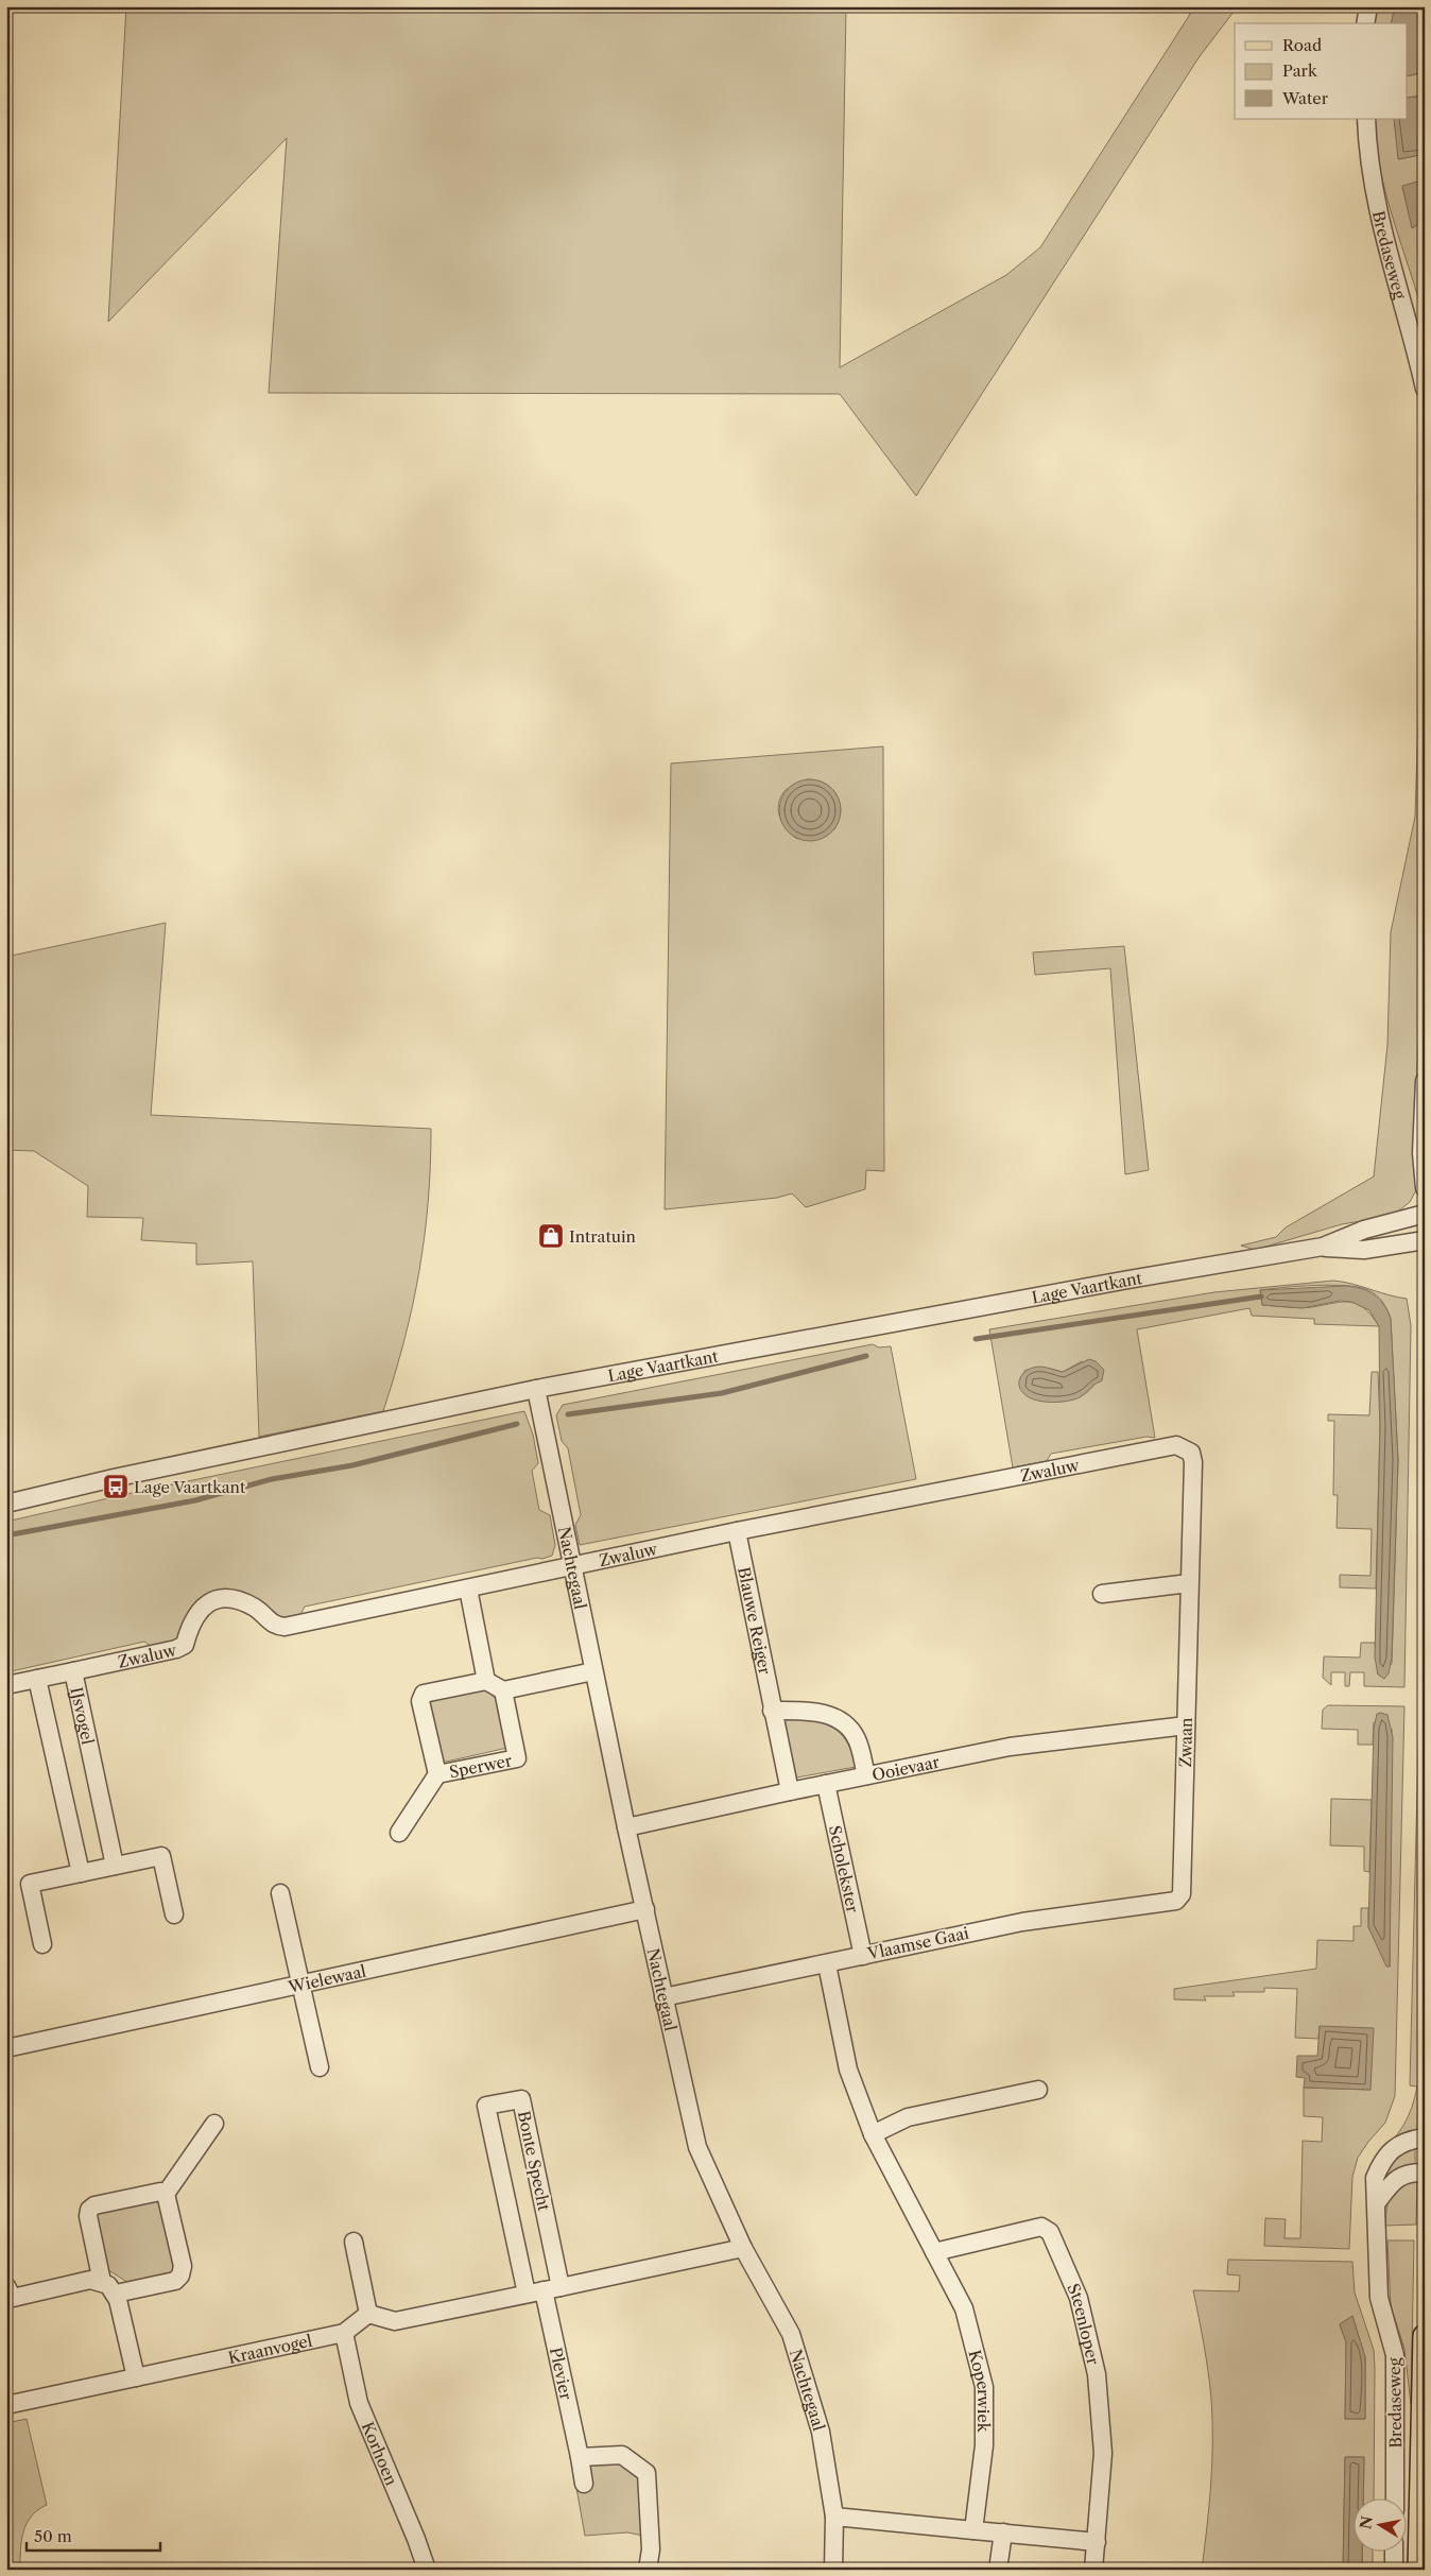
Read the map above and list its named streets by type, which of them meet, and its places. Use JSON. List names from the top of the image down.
{
  "streets": {
    "main road": ["Bredaseweg"],
    "street": [
      "Lage Vaartkant",
      "Zwaluw",
      "Nachtegaal",
      "Blauwe Reiger",
      "IJsvogel",
      "Zwaan",
      "Sperwer",
      "Ooievaar",
      "Scholekster",
      "Vlaamse Gaai",
      "Wielewaal",
      "Bonte Specht",
      "Steenloper",
      "Kraanvogel",
      "Plevier",
      "Koperwiek",
      "Korhoen"
    ]
  },
  "crossings": [
    ["Lage Vaartkant", "Nachtegaal"],
    ["Zwaluw", "Nachtegaal"],
    ["Zwaluw", "Blauwe Reiger"],
    ["Zwaluw", "IJsvogel"],
    ["Zwaluw", "Zwaan"],
    ["Nachtegaal", "Ooievaar"],
    ["Nachtegaal", "Vlaamse Gaai"],
    ["Nachtegaal", "Wielewaal"],
    ["Blauwe Reiger", "Ooievaar"],
    ["Zwaan", "Ooievaar"],
    ["Zwaan", "Vlaamse Gaai"],
    ["Ooievaar", "Scholekster"],
    ["Scholekster", "Vlaamse Gaai"],
    ["Vlaamse Gaai", "Koperwiek"],
    ["Bonte Specht", "Plevier"],
    ["Steenloper", "Koperwiek"],
    ["Kraanvogel", "Korhoen"]
  ],
  "places": {
    "shop": ["Intratuin"],
    "bus stop": ["Lage Vaartkant"]
  },
  "legend": ["Road", "Park", "Water"],
  "scale_bar": "50 m",
  "north": "left"
}
